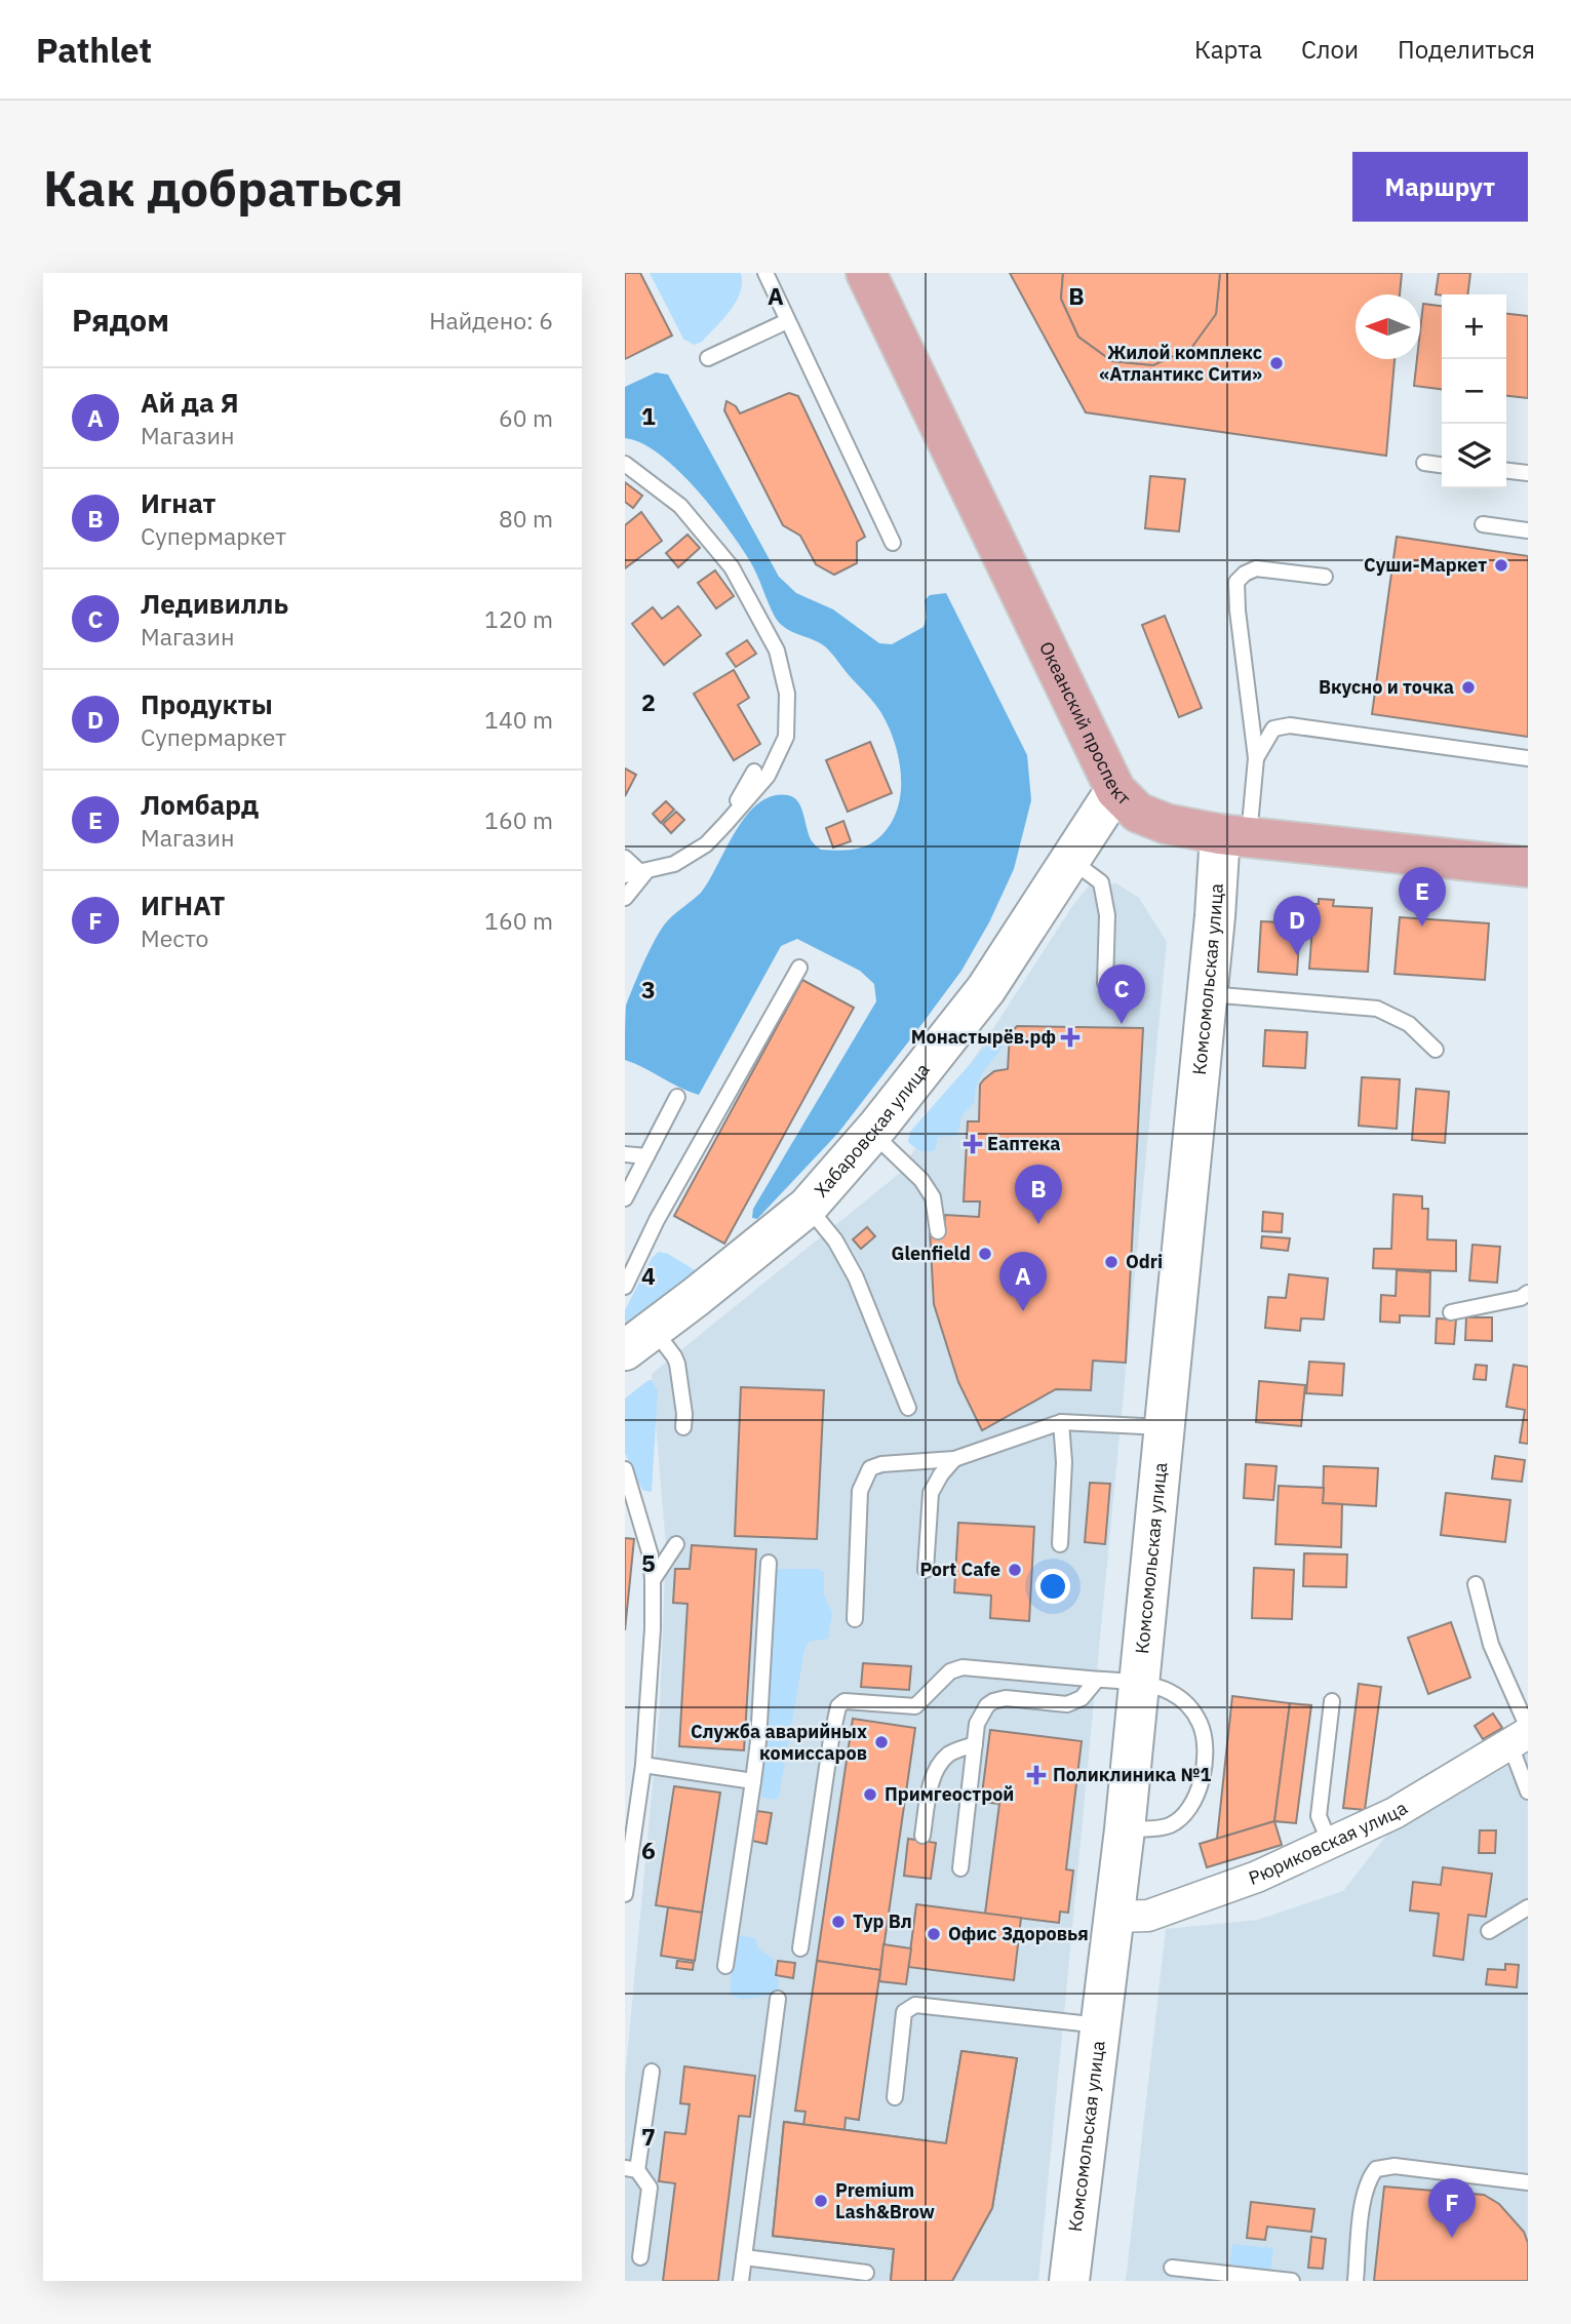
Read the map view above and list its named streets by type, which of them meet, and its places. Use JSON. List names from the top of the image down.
{
  "streets": {
    "main road": ["Океанский проспект", "Комсомольская улица", "Хабаровская улица"],
    "street": ["Рюриковская улица"]
  },
  "crossings": [
    ["Океанский проспект", "Комсомольская улица"],
    ["Океанский проспект", "Хабаровская улица"],
    ["Комсомольская улица", "Рюриковская улица"]
  ],
  "places": {
    "other": [
      "Жилой комплекс «Атлантикс Сити»",
      "Суши-Маркет",
      "Вкусно и точка",
      "Glenfield",
      "Odri",
      "Port Cafe",
      "Служба аварийных комиссаров",
      "Примгеострой",
      "Тур Вл",
      "Офис Здоровья",
      "Premium Lash&Brow"
    ],
    "health": ["Монастырёв.рф", "Еаптека", "Поликлиника №1"]
  },
  "north": "left",
  "page": {
    "header": "Pathlet",
    "nav": ["Карта", "Слои", "Поделиться"],
    "buttons": "Маршрут",
    "title": "Как добраться",
    "heading": ["Рядом", "Найдено: 6"],
    "map_buttons": ["+", "−"],
    "list": [
      {
        "mark": "A",
        "name": "Ай да Я",
        "note": "Магазин",
        "value": "60 m"
      },
      {
        "mark": "B",
        "name": "Игнат",
        "note": "Супермаркет",
        "value": "80 m"
      },
      {
        "mark": "C",
        "name": "Ледивилль",
        "note": "Магазин",
        "value": "120 m"
      },
      {
        "mark": "D",
        "name": "Продукты",
        "note": "Супермаркет",
        "value": "140 m"
      },
      {
        "mark": "E",
        "name": "Ломбард",
        "note": "Магазин",
        "value": "160 m"
      },
      {
        "mark": "F",
        "name": "ИГНАТ",
        "note": "Место",
        "value": "160 m"
      }
    ],
    "pins": [
      "E",
      "D",
      "C",
      "B",
      "A",
      "F"
    ]
  },
  "grid": {
    "columns": ["A", "B"],
    "rows": [
      "1",
      "2",
      "3",
      "4",
      "5",
      "6",
      "7"
    ]
  }
}
